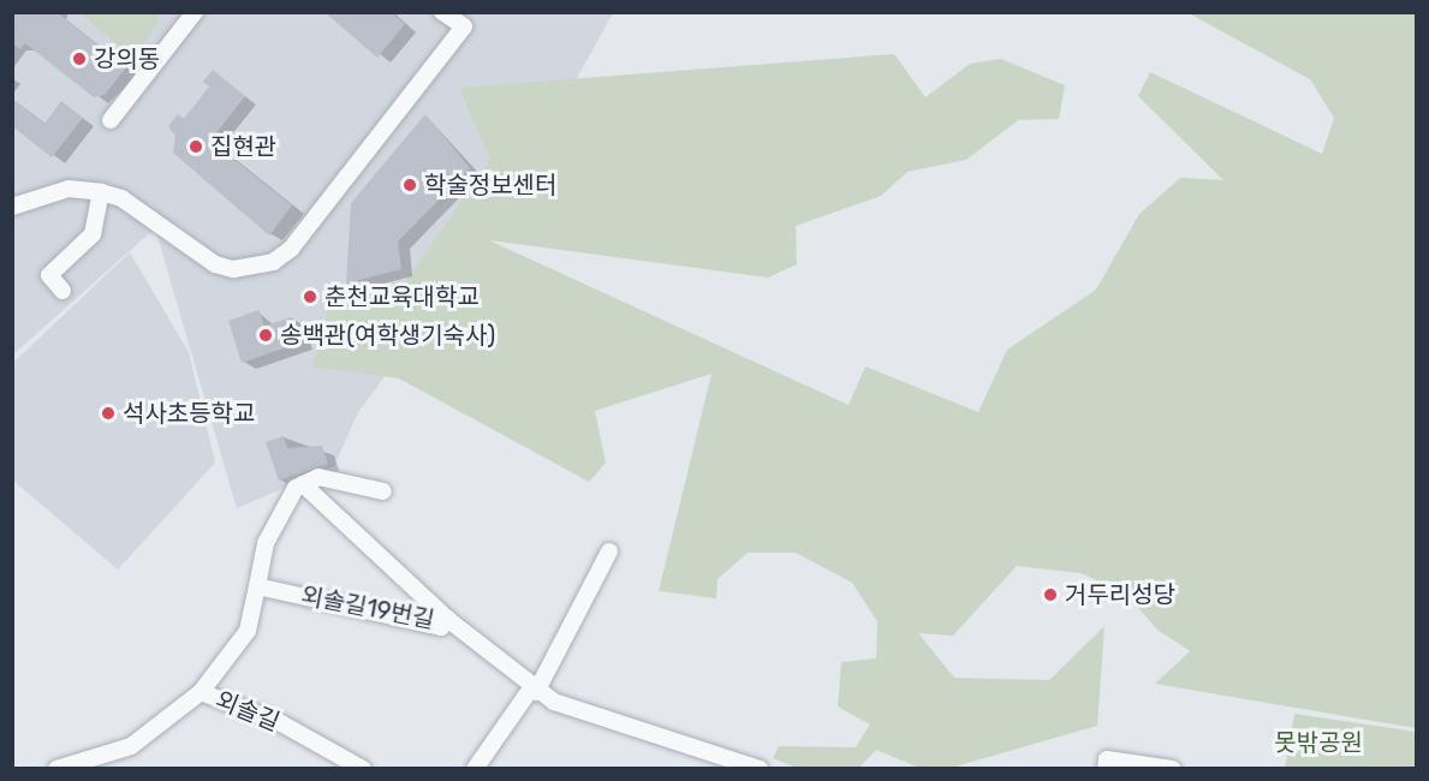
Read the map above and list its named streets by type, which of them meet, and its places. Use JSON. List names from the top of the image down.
{
  "streets": {
    "street": ["외솔길19번길", "외솔길"]
  },
  "parks": ["못밖공원"],
  "places": [
    "강의동",
    "집현관",
    "학술정보센터",
    "춘천교육대학교",
    "송백관(여학생기숙사)",
    "석사초등학교",
    "거두리성당"
  ]
}
